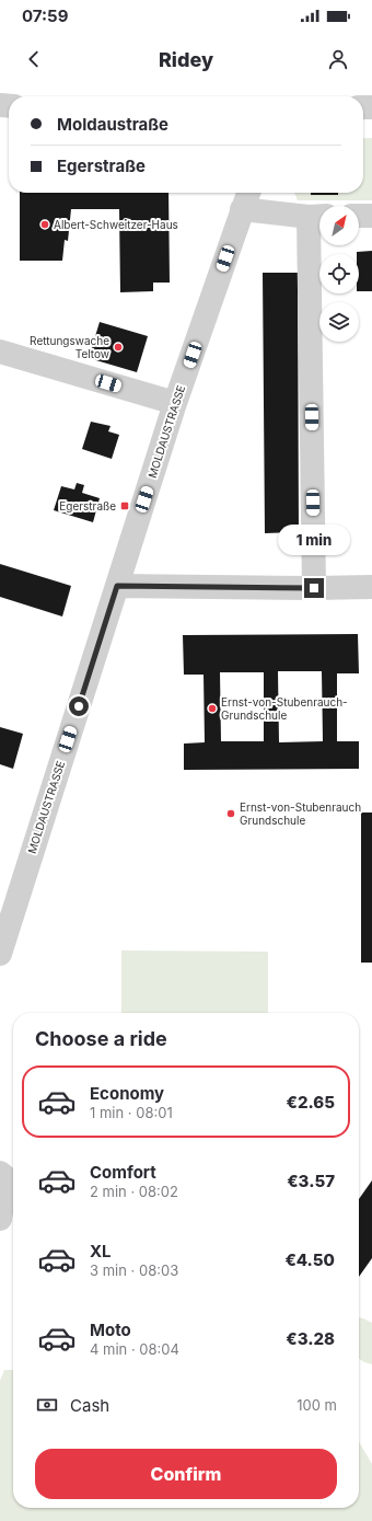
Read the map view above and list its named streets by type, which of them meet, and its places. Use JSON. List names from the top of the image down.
{
  "streets": {
    "street": ["MOLDAUSTRASSE"]
  },
  "places": {
    "other": [
      "Albert-Schweitzer-Haus",
      "Rettungswache Teltow",
      "Ernst-von-Stubenrauch- Grundschule",
      "Ernst-von-Stubenrauch Grundschule"
    ],
    "transit": ["Egerstraße"]
  },
  "north": "top right",
  "page": {
    "status": "07:59",
    "header": "Ridey",
    "banner": ["Moldaustraße", "Egerstraße"],
    "bubble": "1 min",
    "heading": "Choose a ride",
    "list": [
      {
        "name": "Economy",
        "note": "1 min · 08:01",
        "value": "€2.65"
      },
      {
        "name": "Comfort",
        "note": "2 min · 08:02",
        "value": "€3.57"
      },
      {
        "name": "XL",
        "note": "3 min · 08:03",
        "value": "€4.50"
      },
      {
        "name": "Moto",
        "note": "4 min · 08:04",
        "value": "€3.28"
      }
    ],
    "pay": ["Cash", "100 m"],
    "buttons": "Confirm"
  }
}
